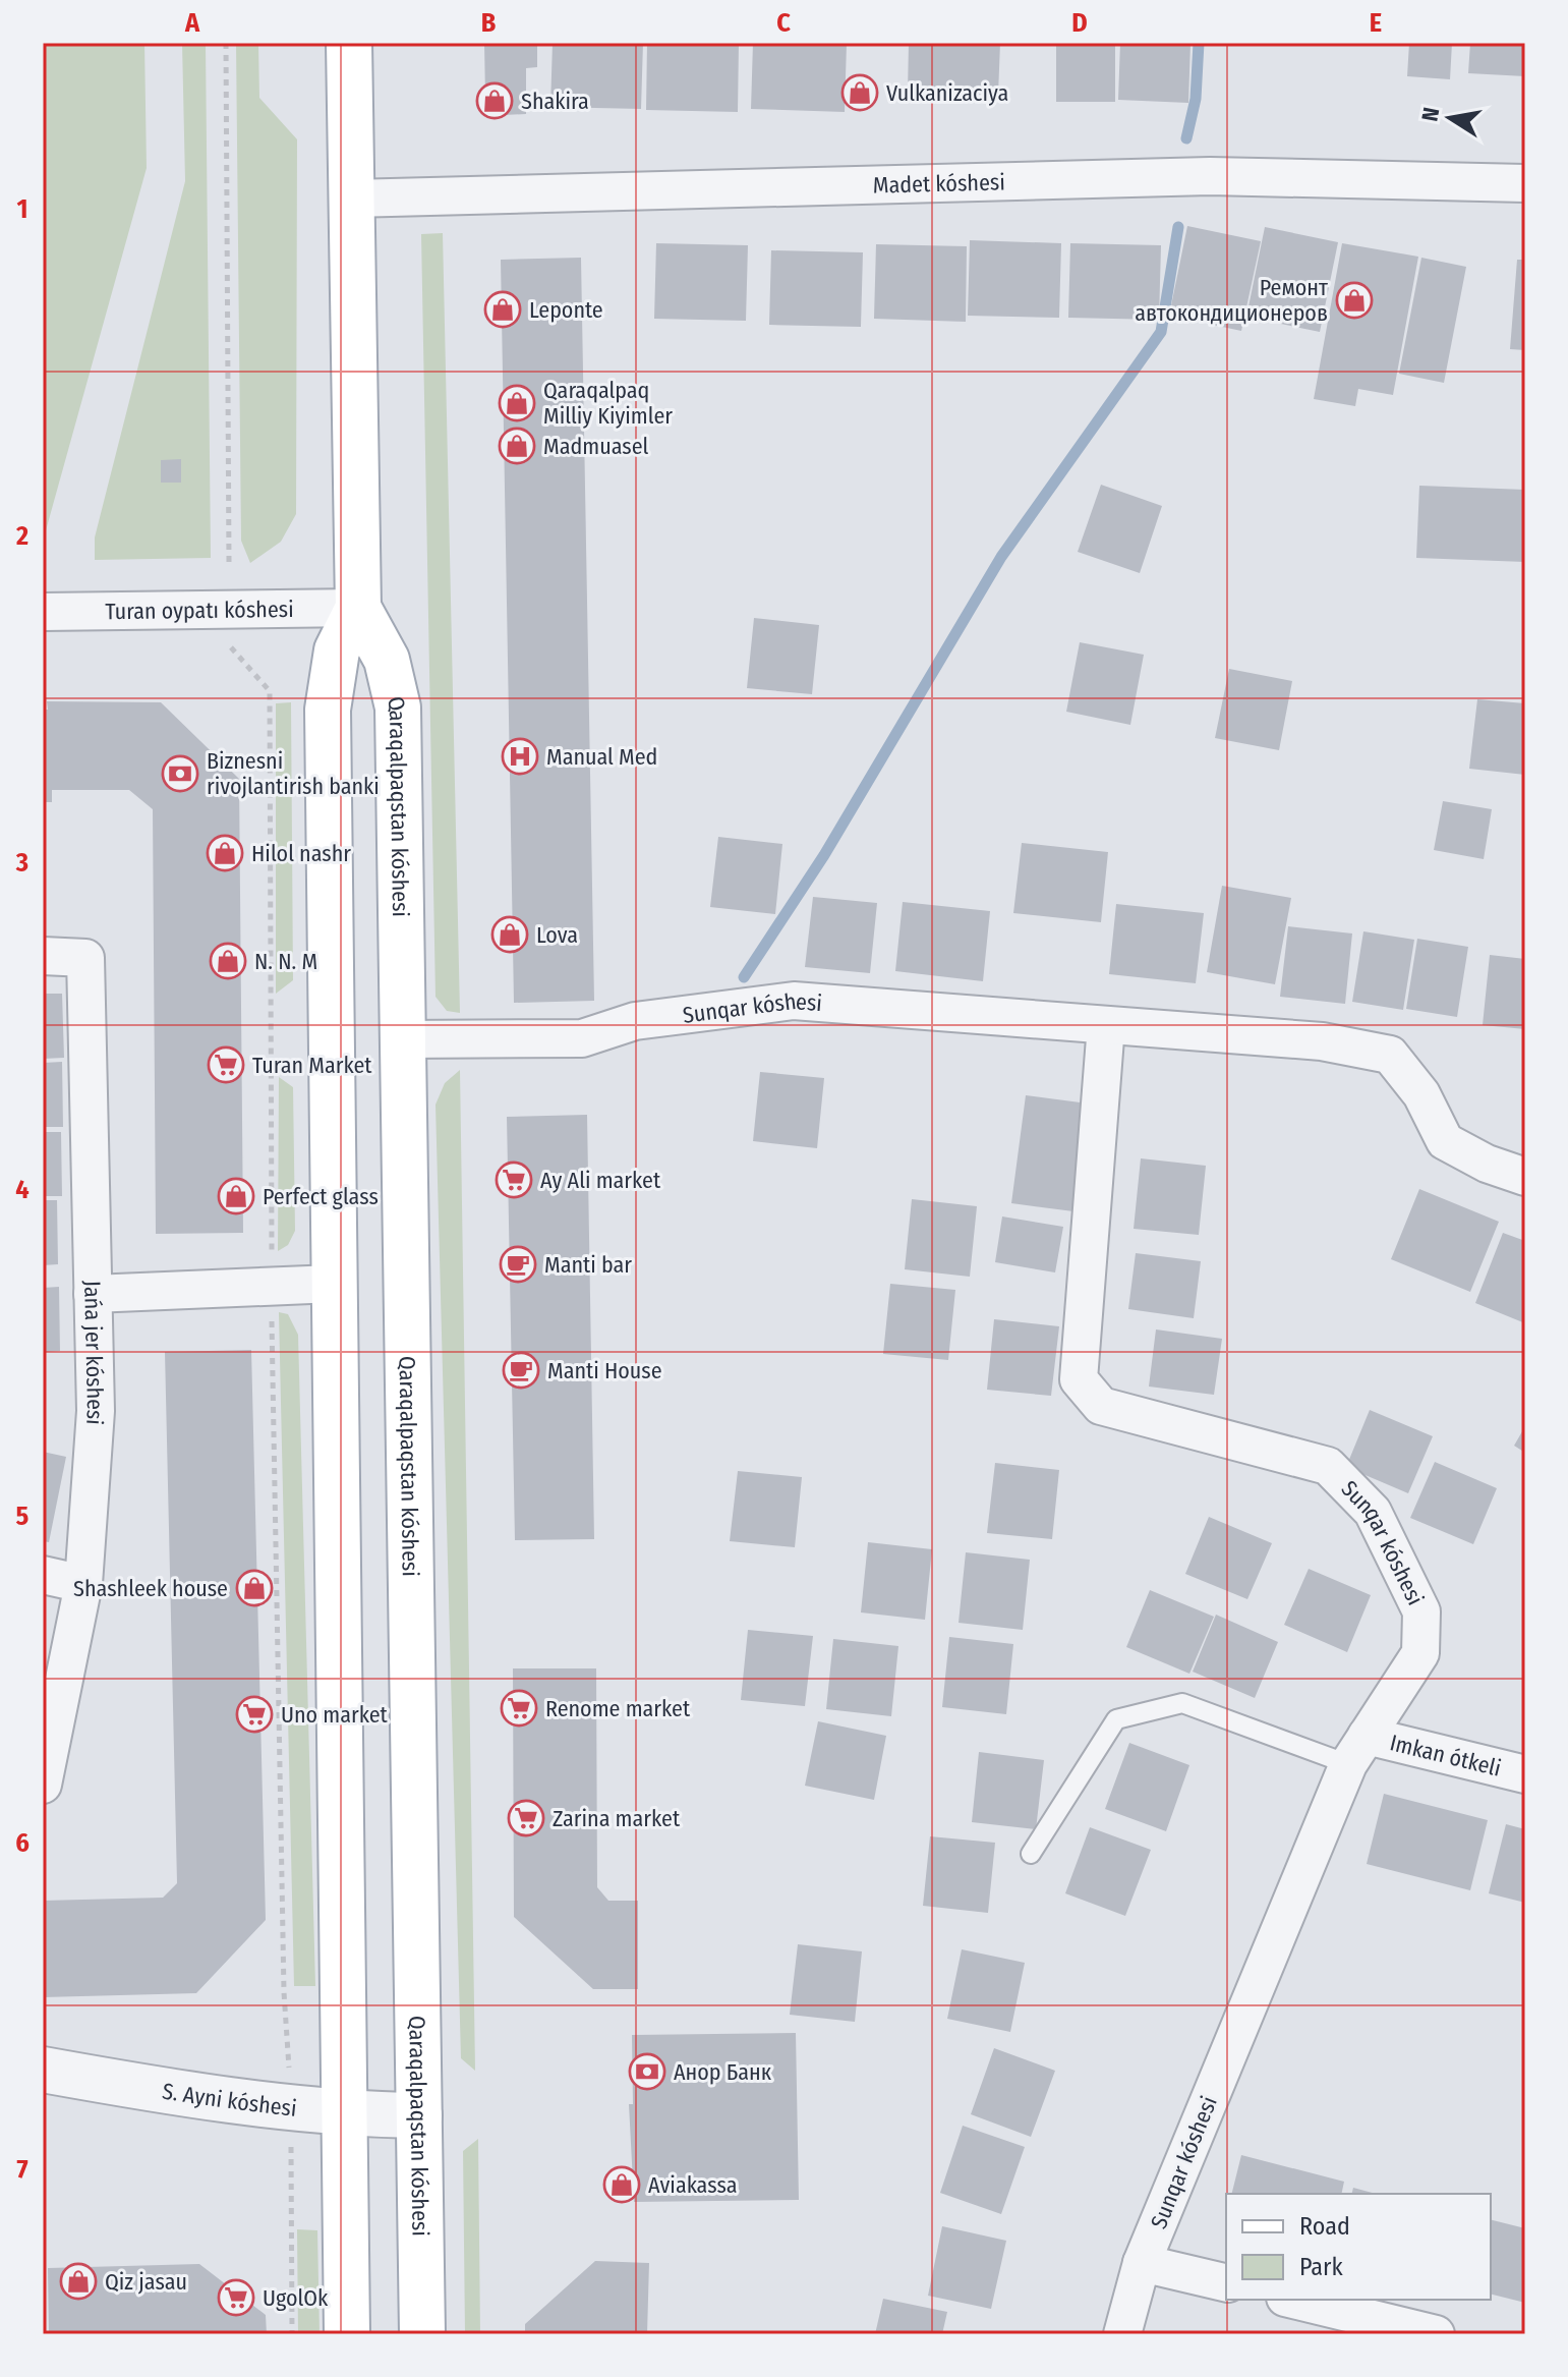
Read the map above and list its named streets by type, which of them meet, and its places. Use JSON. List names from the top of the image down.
{
  "streets": {
    "main road": ["Qaraqalpaqstan kóshesi"],
    "street": [
      "Madet kóshesi",
      "Turan oypatı kóshesi",
      "Sunqar kóshesi",
      "Jańa jer kóshesi",
      "Imkan ótkeli",
      "S. Ayni kóshesi"
    ]
  },
  "crossings": [
    ["Madet kóshesi", "Qaraqalpaqstan kóshesi"],
    ["Turan oypatı kóshesi", "Qaraqalpaqstan kóshesi"],
    ["Qaraqalpaqstan kóshesi", "Sunqar kóshesi"],
    ["Qaraqalpaqstan kóshesi", "S. Ayni kóshesi"],
    ["Sunqar kóshesi", "Imkan ótkeli"]
  ],
  "places": {
    "shop": [
      "Vulkanizaciya",
      "Shakira",
      "Ремонт автокондиционеров",
      "Leponte",
      "Qaraqalpaq Milliy Kiyimler",
      "Madmuasel",
      "Hilol nashr",
      "Lova",
      "N. N. M",
      "Perfect glass",
      "Shashleek house",
      "Aviakassa",
      "Qiz jasau"
    ],
    "hospital": ["Manual Med"],
    "bank": ["Biznesni rivojlantirish banki", "Анор Банк"],
    "supermarket": [
      "Turan Market",
      "Ay Ali market",
      "Renome market",
      "Uno market",
      "Zarina market",
      "UgolOk"
    ],
    "cafe": ["Manti bar", "Manti House"]
  },
  "legend": ["Road", "Park"],
  "north": "left",
  "grid": {
    "columns": [
      "A",
      "B",
      "C",
      "D",
      "E"
    ],
    "rows": [
      "1",
      "2",
      "3",
      "4",
      "5",
      "6",
      "7"
    ]
  }
}
